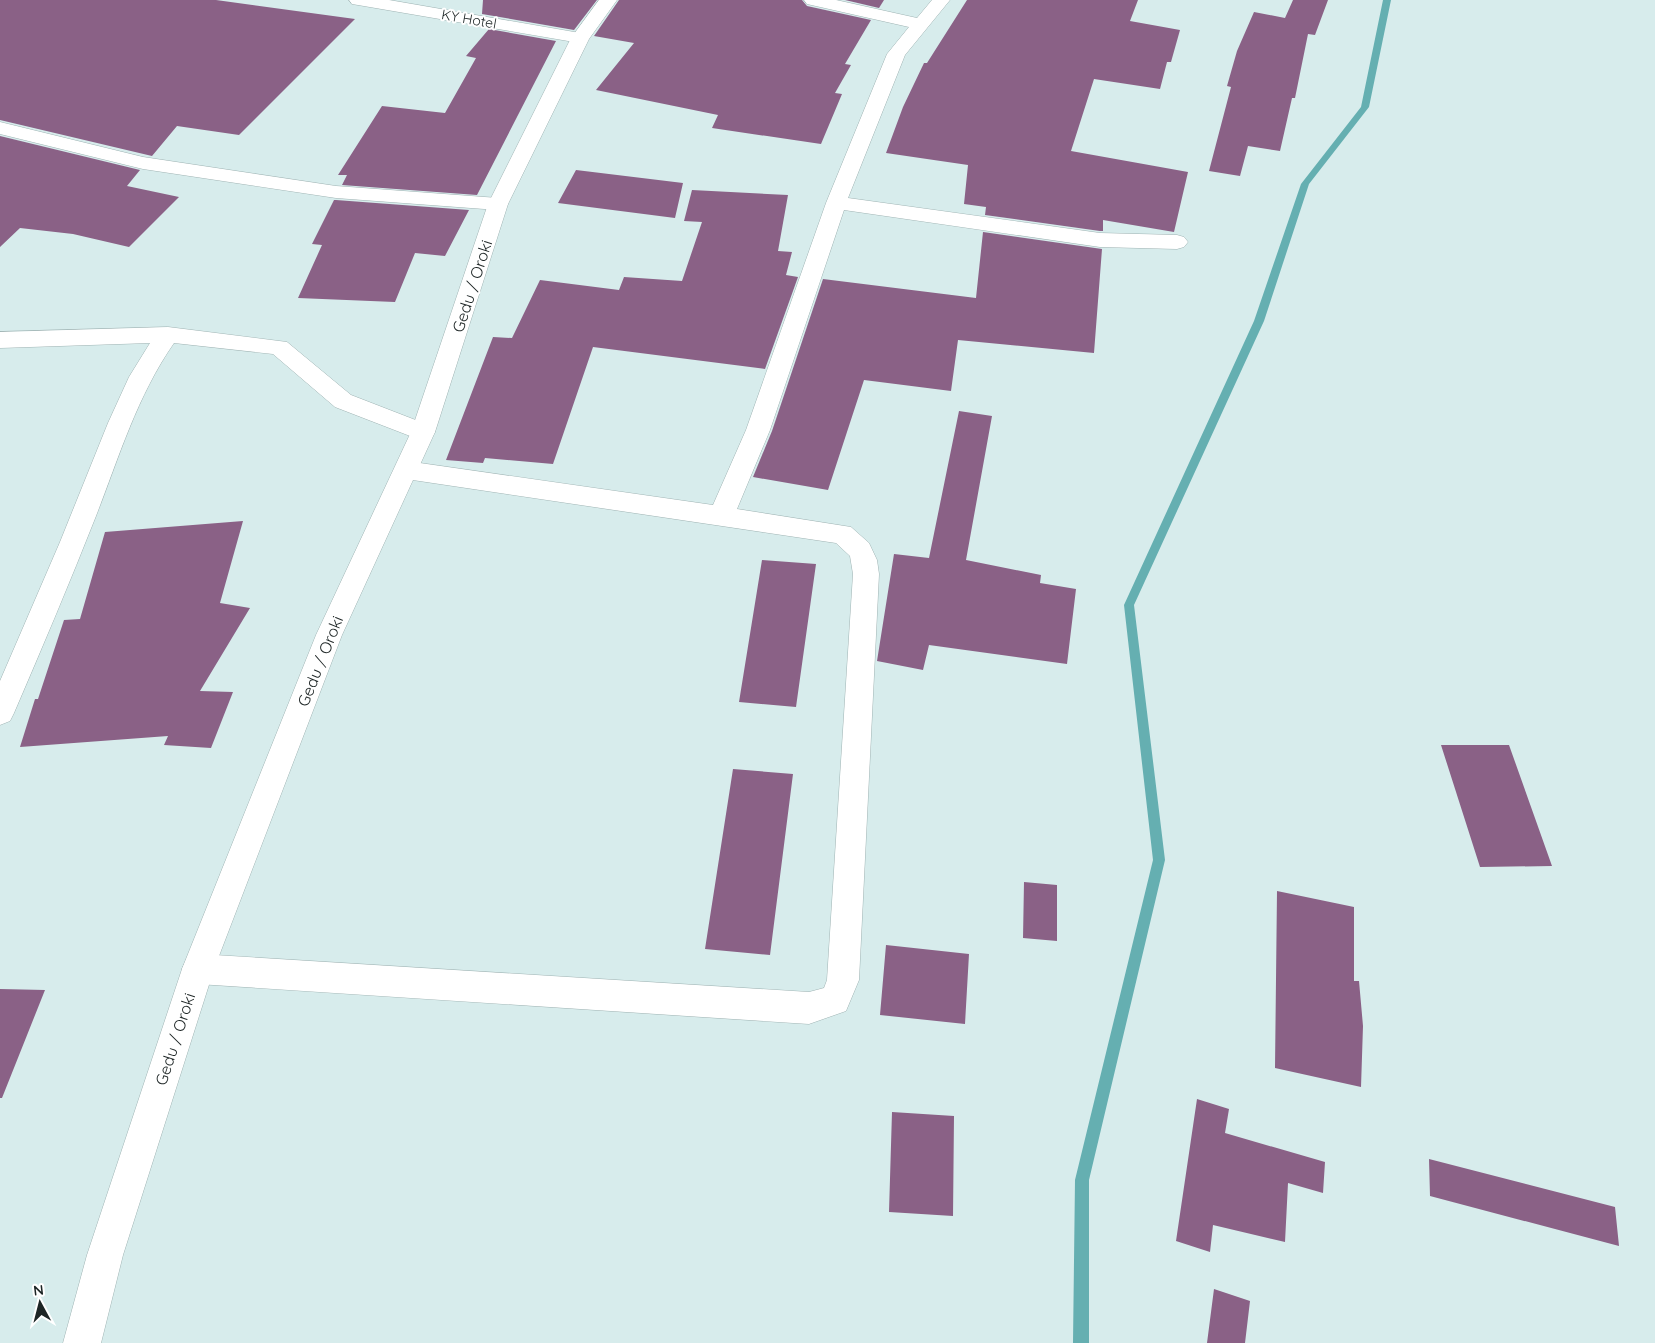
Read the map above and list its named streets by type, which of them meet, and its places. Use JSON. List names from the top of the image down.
{
  "streets": {
    "street": ["KY Hotel", "Gedu / Oroki"]
  },
  "crossings": [
    ["KY Hotel", "Gedu / Oroki"]
  ],
  "north": "top"
}
